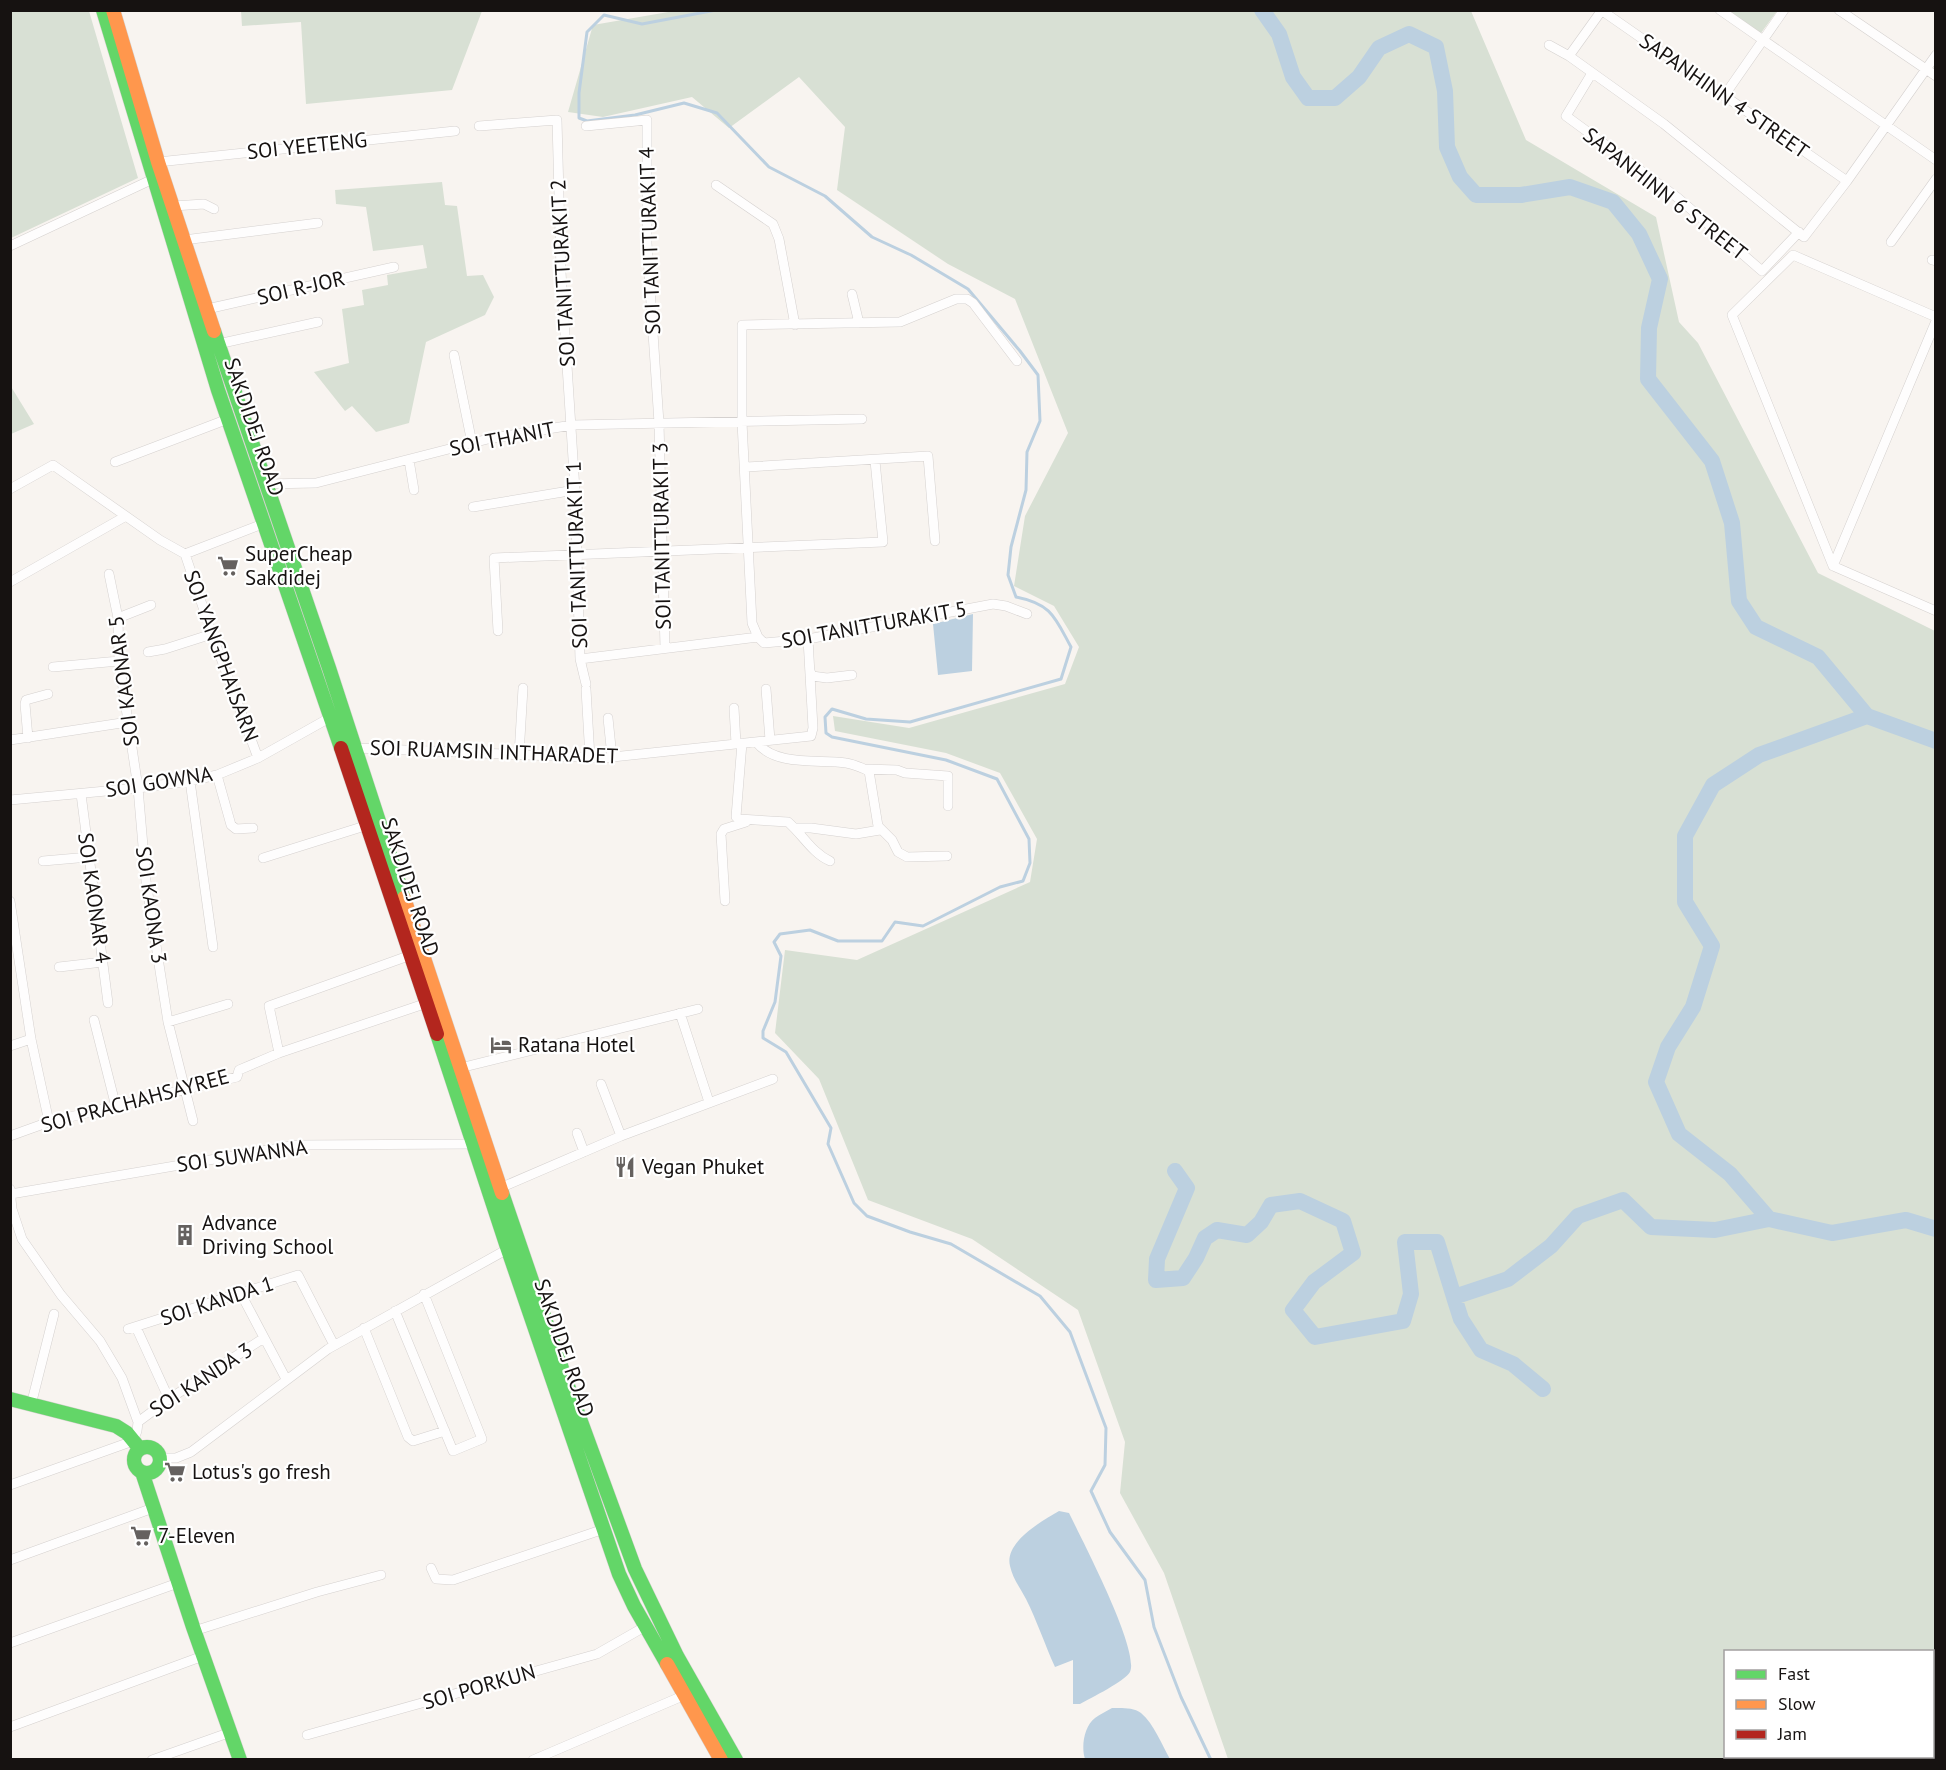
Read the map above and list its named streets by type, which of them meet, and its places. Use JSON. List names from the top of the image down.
{
  "streets": {
    "main road": ["SAKDIDEJ ROAD"],
    "street": [
      "SAPANHINN 4 STREET",
      "SOI YEETENG",
      "SAPANHINN 6 STREET",
      "SOI TANITTURAKIT 4",
      "SOI TANITTURAKIT 2",
      "SOI R-JOR",
      "SOI THANIT",
      "SOI TANITTURAKIT 3",
      "SOI TANITTURAKIT 1",
      "SOI TANITTURAKIT 5",
      "SOI YANGPHAISARN",
      "SOI KAONAR 5",
      "SOI RUAMSIN INTHARADET",
      "SOI GOWNA",
      "SOI KAONAR 4",
      "SOI KAONA 3",
      "SOI PRACHAHSAYREE",
      "SOI SUWANNA",
      "SOI KANDA 1",
      "SOI KANDA 3",
      "SOI PORKUN"
    ]
  },
  "crossings": [
    ["SOI YEETENG", "SAKDIDEJ ROAD"],
    ["SOI TANITTURAKIT 4", "SOI THANIT"],
    ["SOI TANITTURAKIT 4", "SOI TANITTURAKIT 3"],
    ["SOI TANITTURAKIT 2", "SOI THANIT"],
    ["SOI TANITTURAKIT 2", "SOI TANITTURAKIT 1"],
    ["SOI R-JOR", "SAKDIDEJ ROAD"],
    ["SAKDIDEJ ROAD", "SOI THANIT"],
    ["SAKDIDEJ ROAD", "SOI RUAMSIN INTHARADET"],
    ["SAKDIDEJ ROAD", "SOI GOWNA"],
    ["SAKDIDEJ ROAD", "SOI PRACHAHSAYREE"],
    ["SAKDIDEJ ROAD", "SOI SUWANNA"],
    ["SAKDIDEJ ROAD", "SOI PORKUN"],
    ["SOI THANIT", "SOI TANITTURAKIT 3"],
    ["SOI THANIT", "SOI TANITTURAKIT 1"],
    ["SOI THANIT", "SOI TANITTURAKIT 5"],
    ["SOI TANITTURAKIT 1", "SOI RUAMSIN INTHARADET"],
    ["SOI YANGPHAISARN", "SOI GOWNA"],
    ["SOI KAONAR 5", "SOI GOWNA"],
    ["SOI KAONAR 5", "SOI KAONA 3"],
    ["SOI GOWNA", "SOI KAONAR 4"],
    ["SOI GOWNA", "SOI KAONA 3"],
    ["SOI KAONA 3", "SOI PRACHAHSAYREE"],
    ["SOI KANDA 1", "SOI KANDA 3"]
  ],
  "places": {
    "supermarket": ["SuperCheap Sakdidej", "Lotus's go fresh", "7-Eleven"],
    "hotel": ["Ratana Hotel"],
    "restaurant": ["Vegan Phuket"],
    "building": ["Advance Driving School"]
  },
  "legend": ["Fast", "Slow", "Jam"]
}
